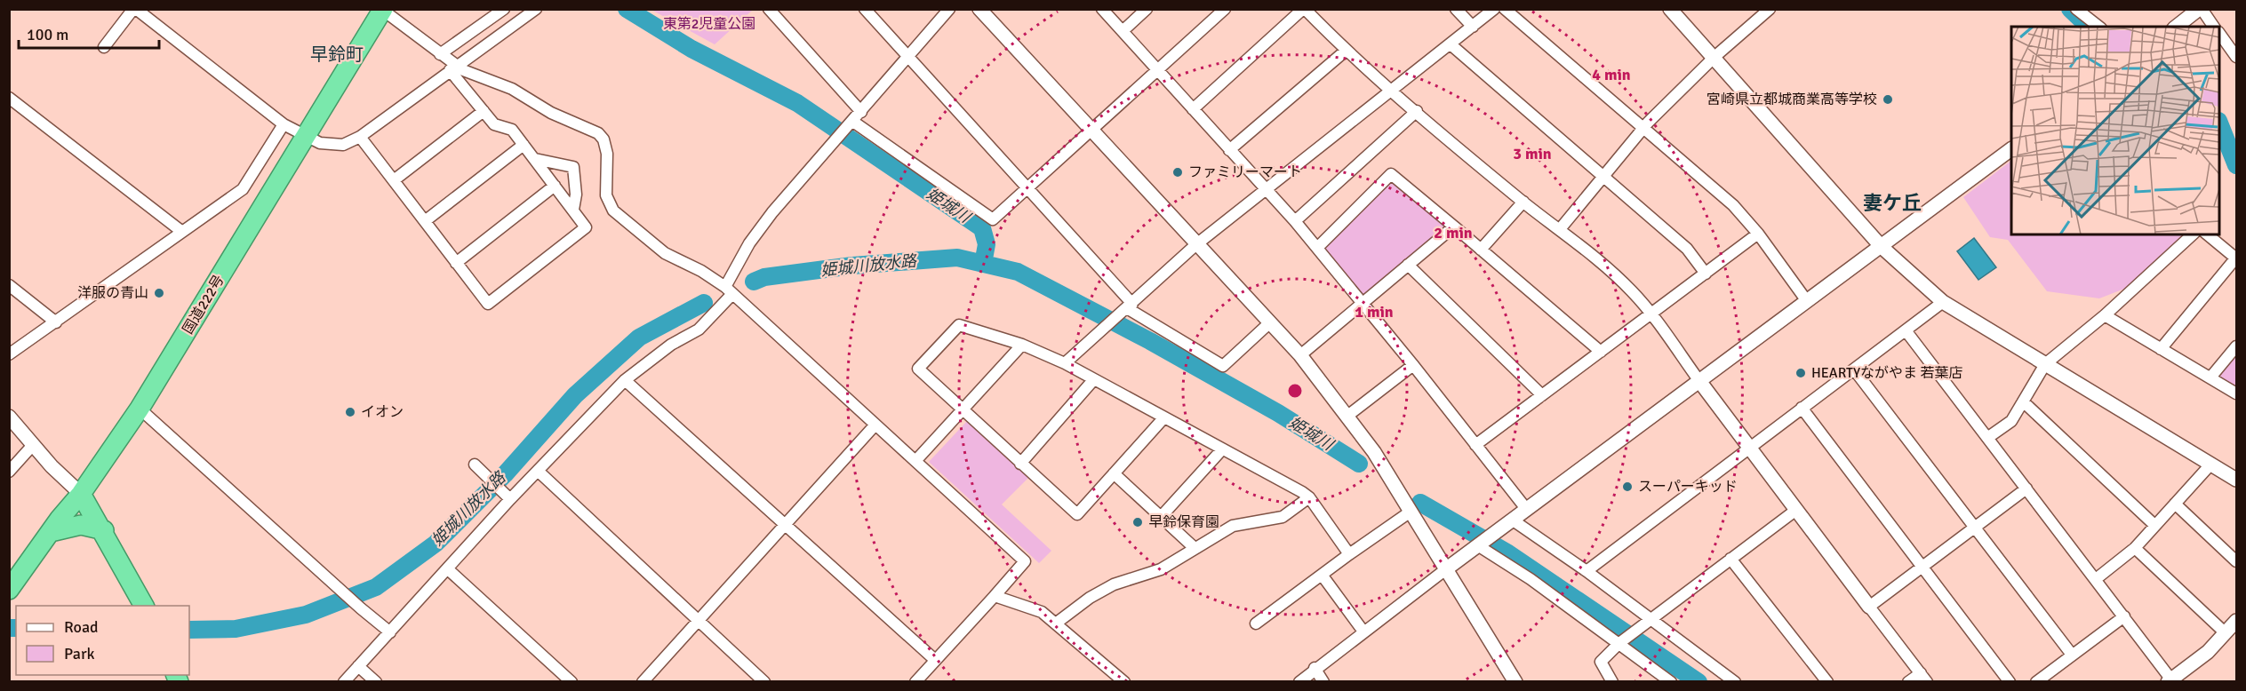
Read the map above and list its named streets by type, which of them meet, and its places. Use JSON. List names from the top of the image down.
{
  "streets": {
    "highway": ["国道222号"]
  },
  "districts": ["早鈴町", "妻ケ丘"],
  "water": ["姫城川", "姫城川放水路"],
  "parks": ["東第2児童公園"],
  "places": [
    "宮崎県立都城商業高等学校",
    "ファミリーマート",
    "洋服の青山",
    "HEARTYながやま 若葉店",
    "イオン",
    "スーパーキッド",
    "早鈴保育園"
  ],
  "legend": ["Road", "Park"],
  "scale_bar": "100 m",
  "rings": [
    "4 min",
    "3 min",
    "2 min",
    "1 min"
  ]
}
